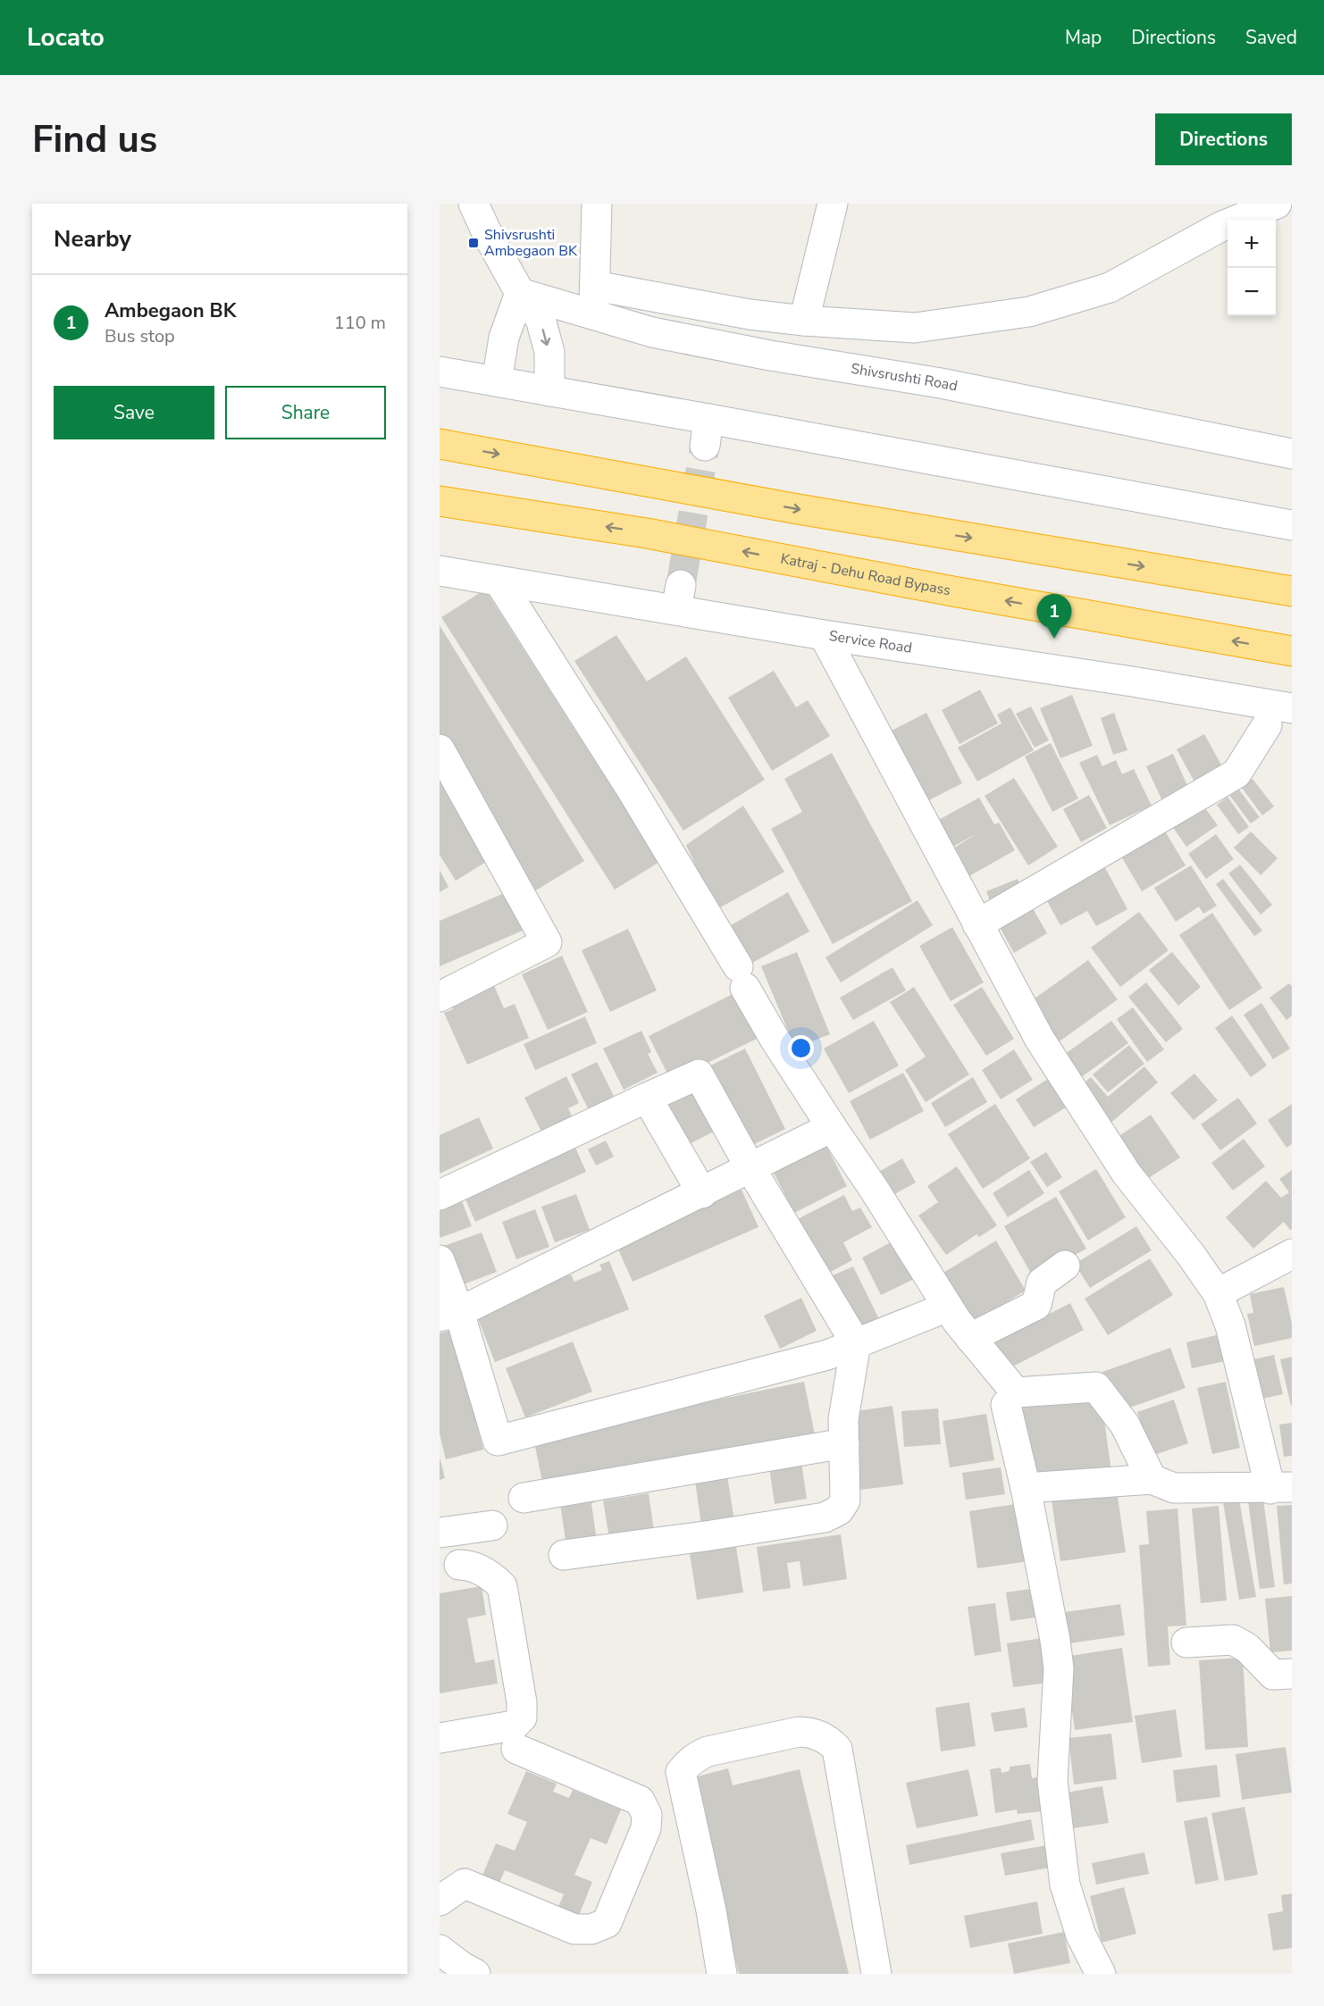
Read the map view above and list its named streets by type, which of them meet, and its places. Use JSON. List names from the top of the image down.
{
  "streets": {
    "highway": ["Katraj - Dehu Road Bypass"],
    "street": ["Shivsrushti Road", "Service Road"]
  },
  "places": {
    "transit": ["Shivsrushti Ambegaon BK"]
  },
  "page": {
    "header": "Locato",
    "nav": ["Map", "Directions", "Saved"],
    "buttons": [
      "Directions",
      ["Save", "Share"]
    ],
    "title": "Find us",
    "heading": "Nearby",
    "map_buttons": ["+", "−"],
    "list": [
      {
        "mark": "1",
        "name": "Ambegaon BK",
        "note": "Bus stop",
        "value": "110 m"
      }
    ],
    "pins": "1"
  }
}
